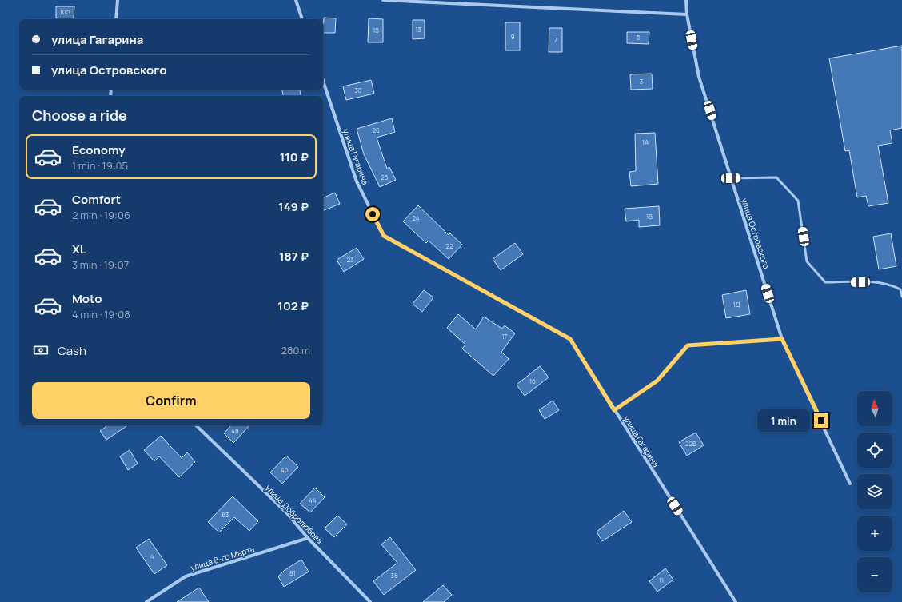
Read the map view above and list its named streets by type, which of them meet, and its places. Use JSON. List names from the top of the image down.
{
  "streets": {
    "street": [
      "улица Гагарина",
      "улица Островского",
      "улица Добролюбова",
      "улица 8-го Марта"
    ]
  },
  "crossings": [
    ["улица Добролюбова", "улица 8-го Марта"]
  ],
  "house_numbers": [
    "105",
    "13",
    "15",
    "9",
    "5",
    "7",
    "3",
    "30",
    "28",
    "1А",
    "26",
    "1В",
    "24",
    "22",
    "23",
    "1Д",
    "17",
    "16",
    "48",
    "22В",
    "46",
    "44",
    "83",
    "4",
    "81",
    "38",
    "11"
  ],
  "north": "top",
  "page": {
    "banner": ["улица Гагарина", "улица Островского"],
    "heading": "Choose a ride",
    "list": [
      {
        "name": "Economy",
        "note": "1 min · 19:05",
        "value": "110 ₽"
      },
      {
        "name": "Comfort",
        "note": "2 min · 19:06",
        "value": "149 ₽"
      },
      {
        "name": "XL",
        "note": "3 min · 19:07",
        "value": "187 ₽"
      },
      {
        "name": "Moto",
        "note": "4 min · 19:08",
        "value": "102 ₽"
      }
    ],
    "pay": ["Cash", "280 m"],
    "buttons": "Confirm",
    "map_buttons": ["+", "−"],
    "bubble": "1 min"
  }
}
